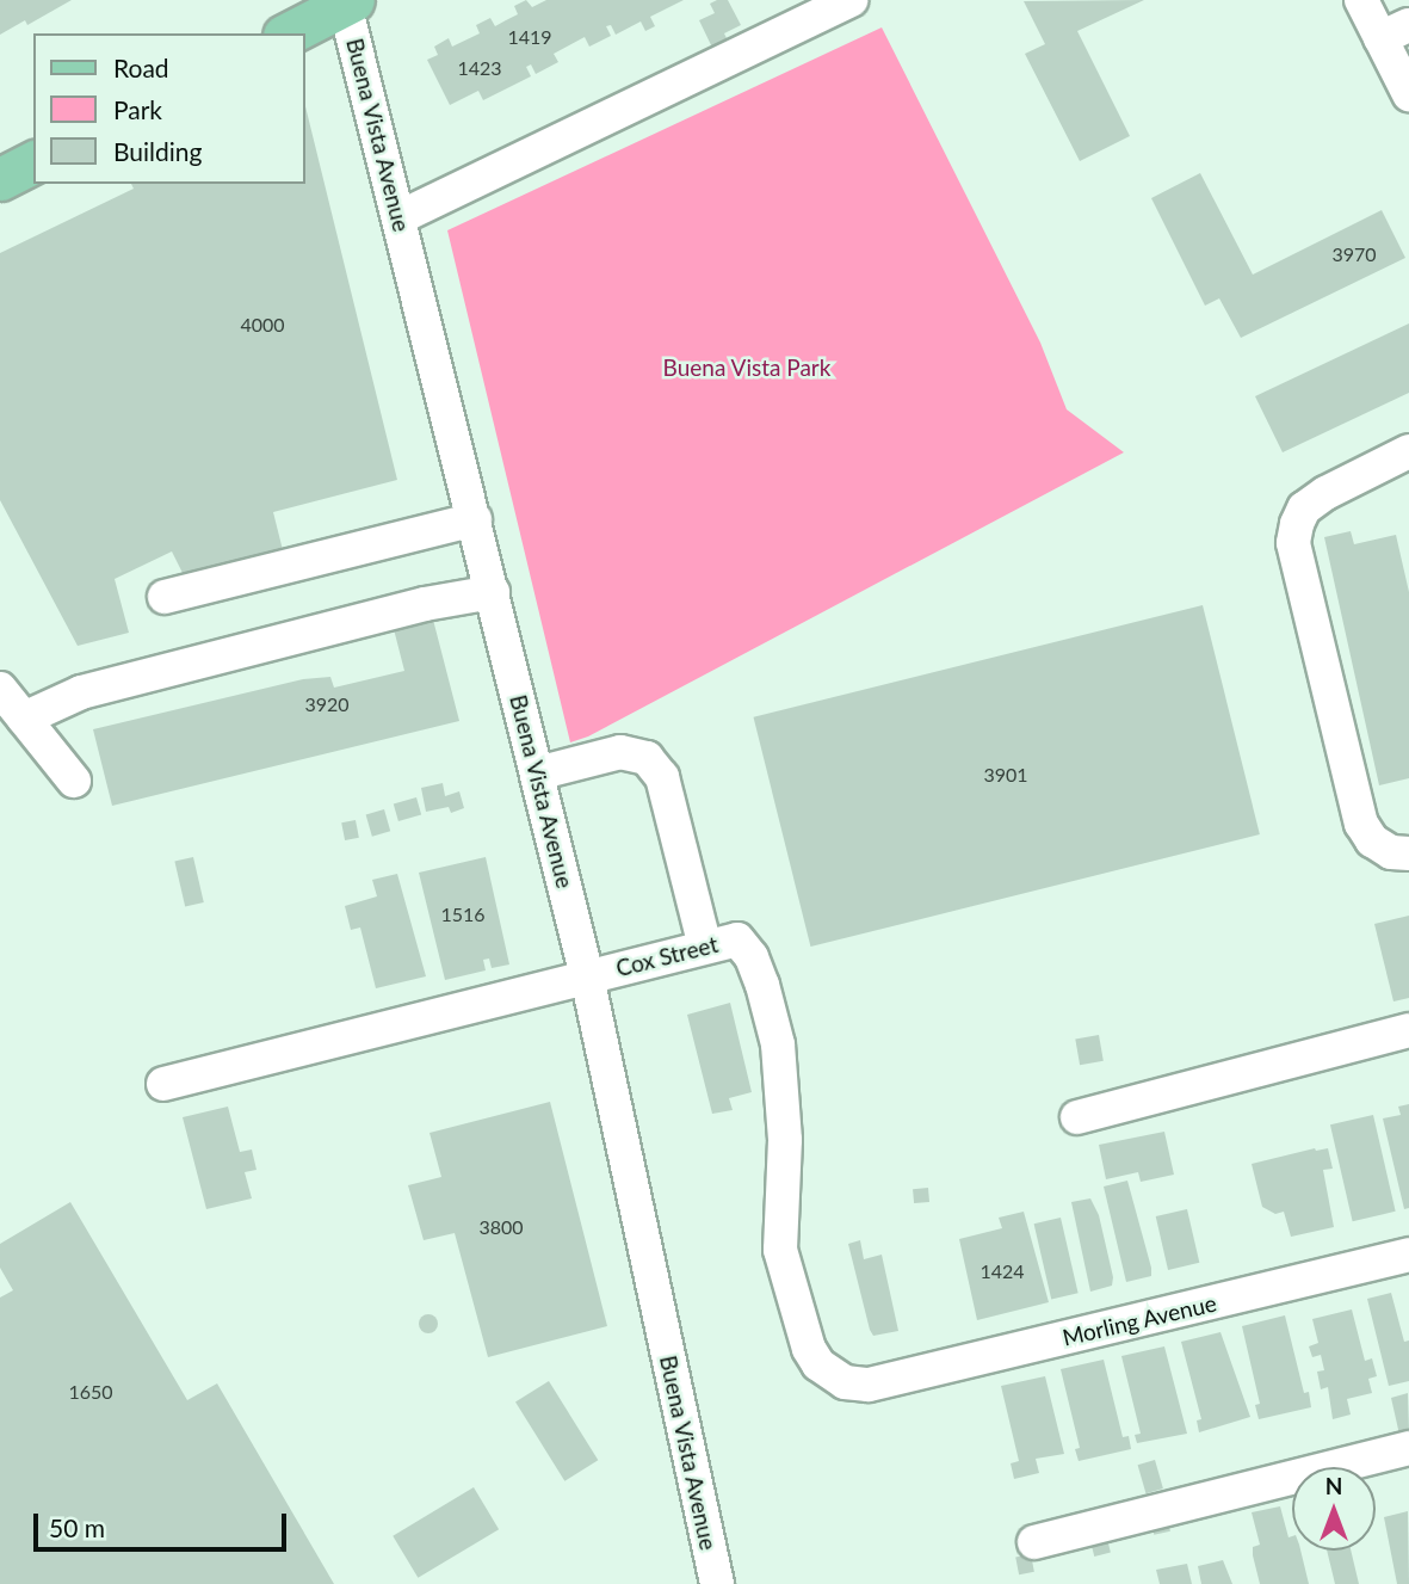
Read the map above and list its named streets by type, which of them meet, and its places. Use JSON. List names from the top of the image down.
{
  "streets": {
    "street": ["Buena Vista Avenue", "Cox Street", "Morling Avenue"]
  },
  "crossings": [
    ["Buena Vista Avenue", "Cox Street"],
    ["Cox Street", "Morling Avenue"]
  ],
  "parks": ["Buena Vista Park"],
  "house_numbers": [
    "1419",
    "1423",
    "3970",
    "4000",
    "3920",
    "3901",
    "1516",
    "3800",
    "1424",
    "1650"
  ],
  "legend": ["Road", "Park", "Building"],
  "scale_bar": "50 m",
  "north": "top"
}
